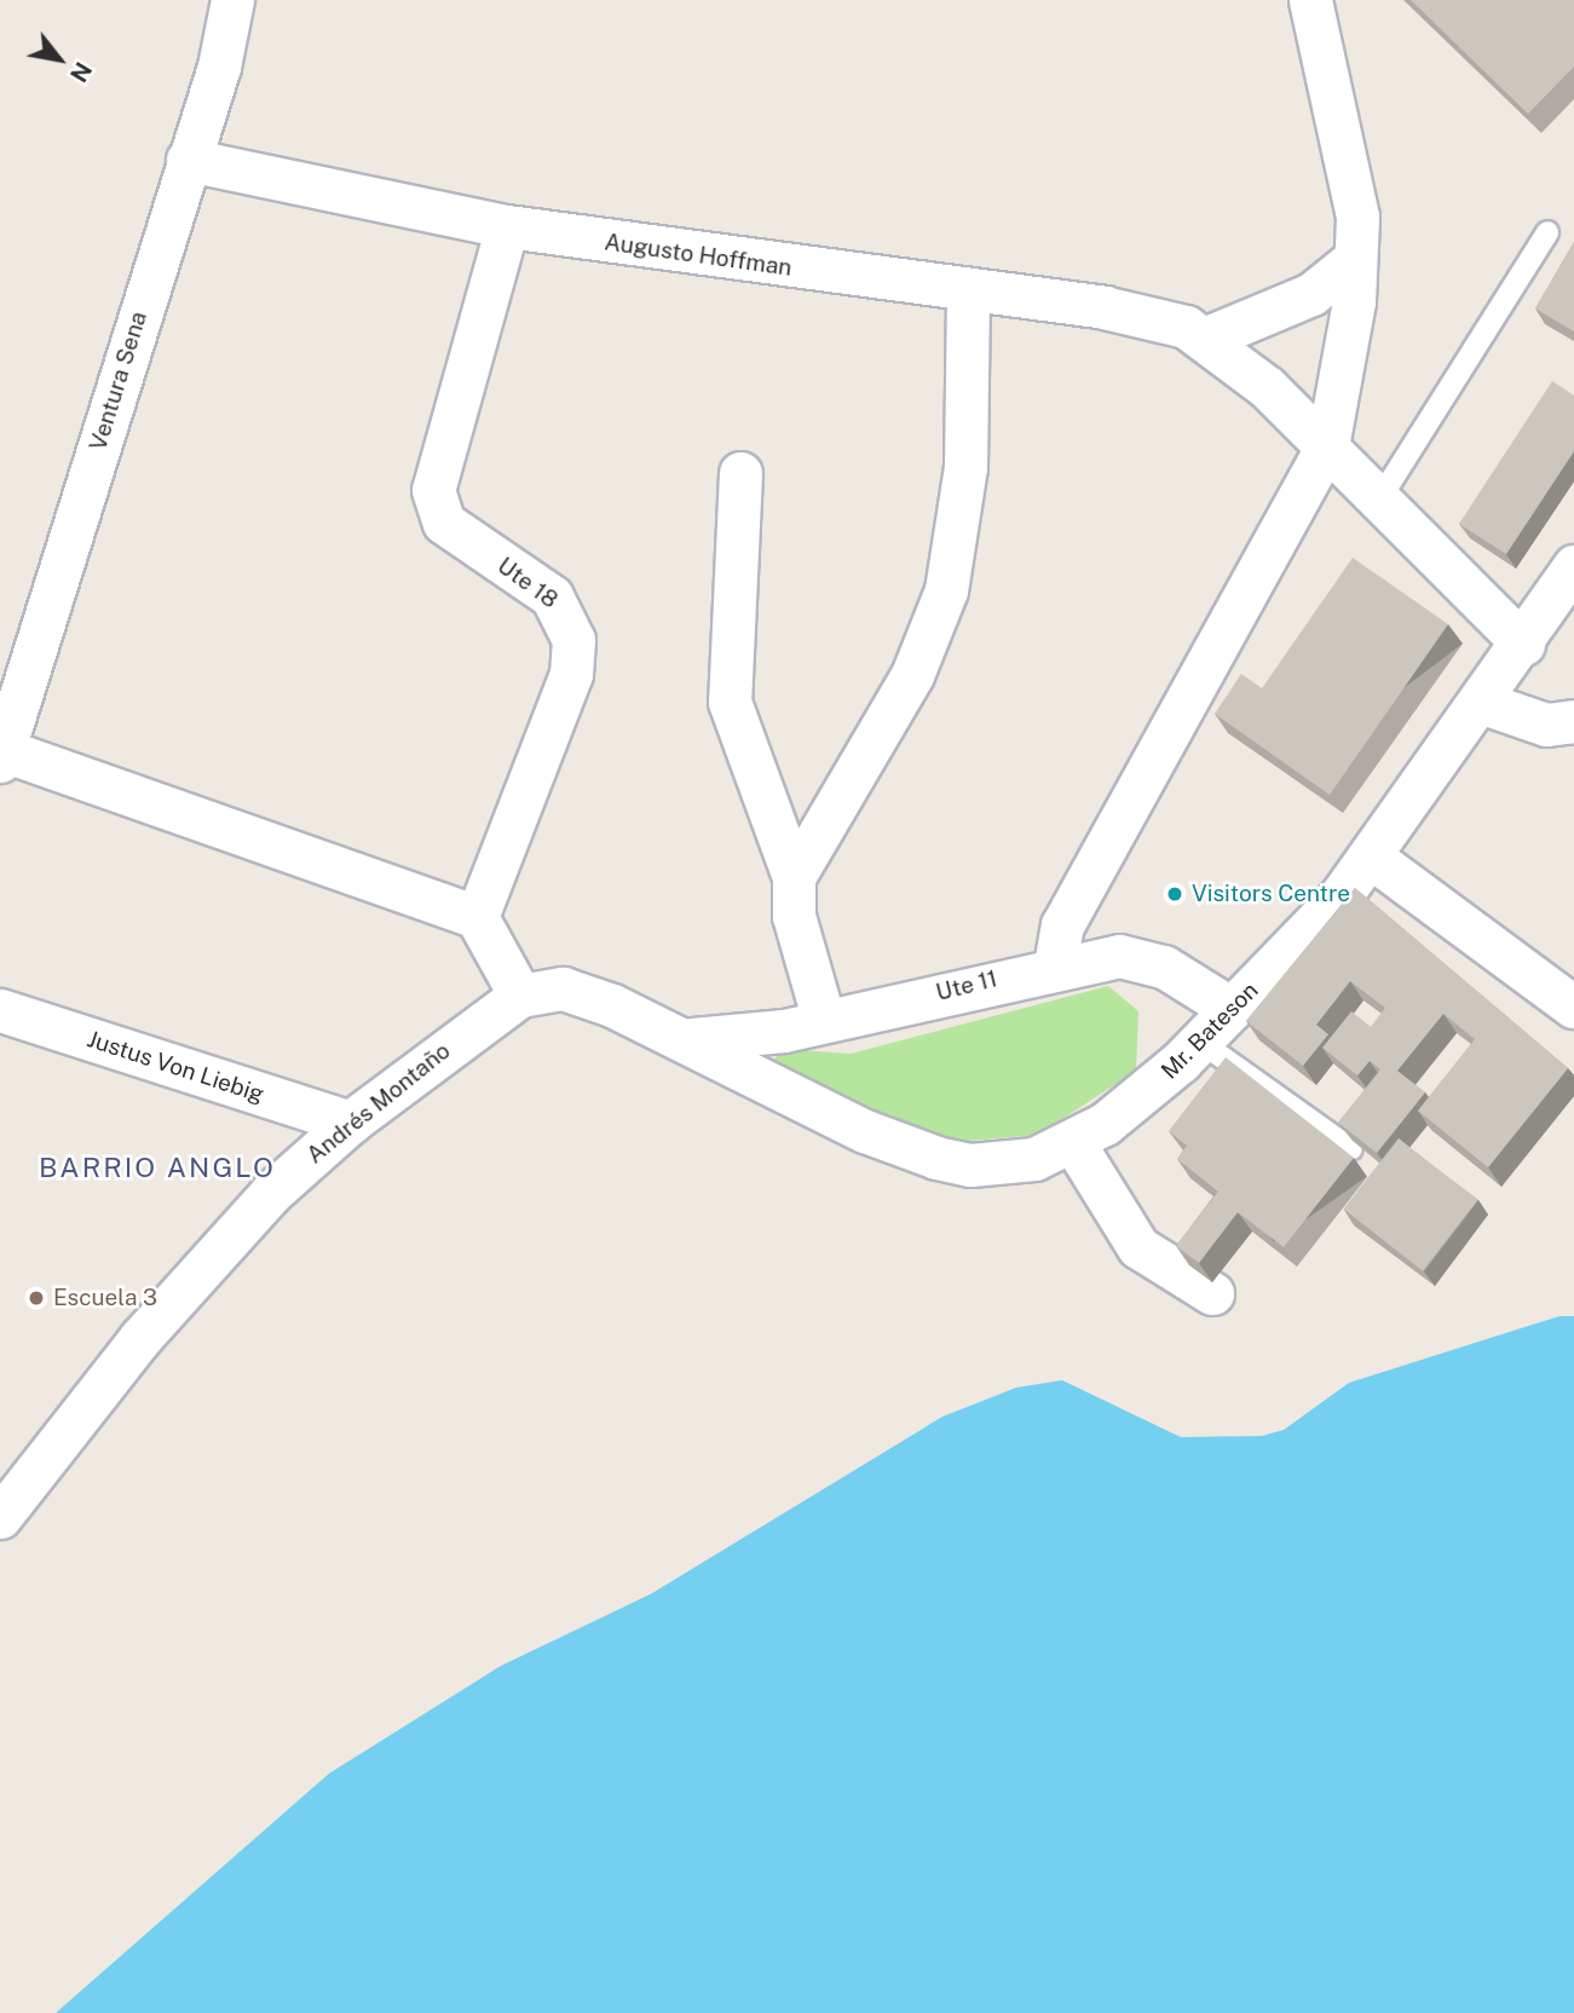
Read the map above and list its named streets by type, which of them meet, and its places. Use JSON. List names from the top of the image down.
{
  "streets": {
    "street": [
      "Augusto Hoffman",
      "Ventura Sena",
      "Ute 18",
      "Ute 11",
      "Mr. Bateson",
      "Justus Von Liebig",
      "Andrés Montaño"
    ]
  },
  "crossings": [
    ["Augusto Hoffman", "Ventura Sena"],
    ["Augusto Hoffman", "Ute 18"],
    ["Ute 11", "Mr. Bateson"],
    ["Ute 11", "Andrés Montaño"],
    ["Mr. Bateson", "Andrés Montaño"],
    ["Justus Von Liebig", "Andrés Montaño"]
  ],
  "districts": ["BARRIO ANGLO"],
  "places": ["Visitors Centre", "Escuela 3"],
  "north": "bottom right"
}
